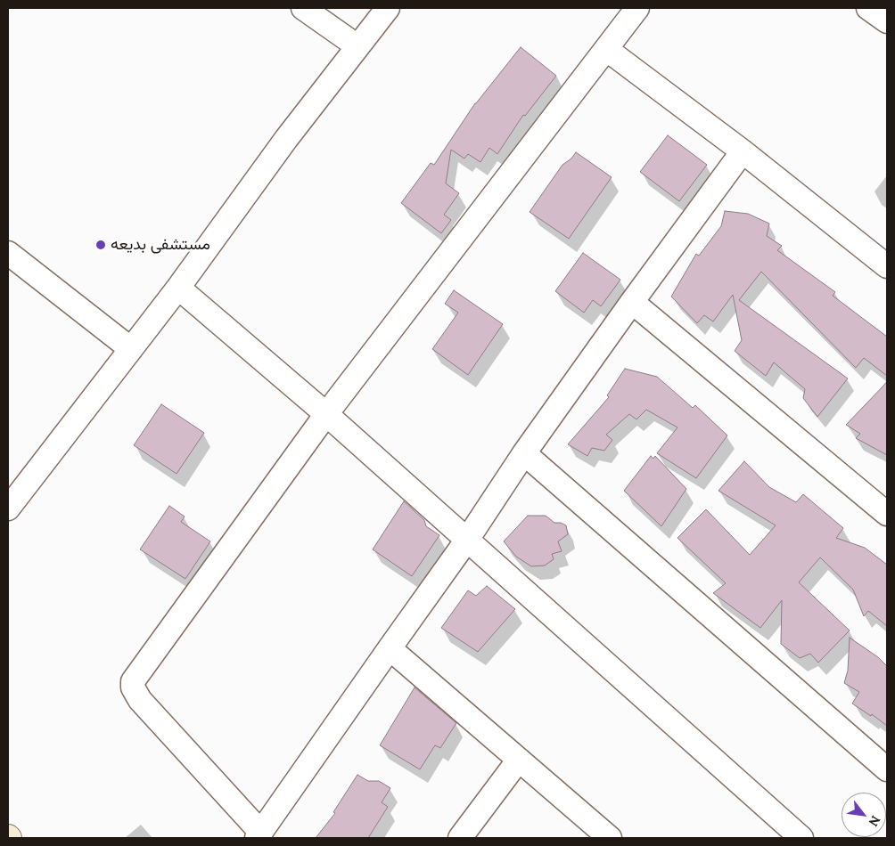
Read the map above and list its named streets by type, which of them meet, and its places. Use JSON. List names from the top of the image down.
{
  "places": ["مستشفى بديعه"],
  "north": "bottom right"
}
